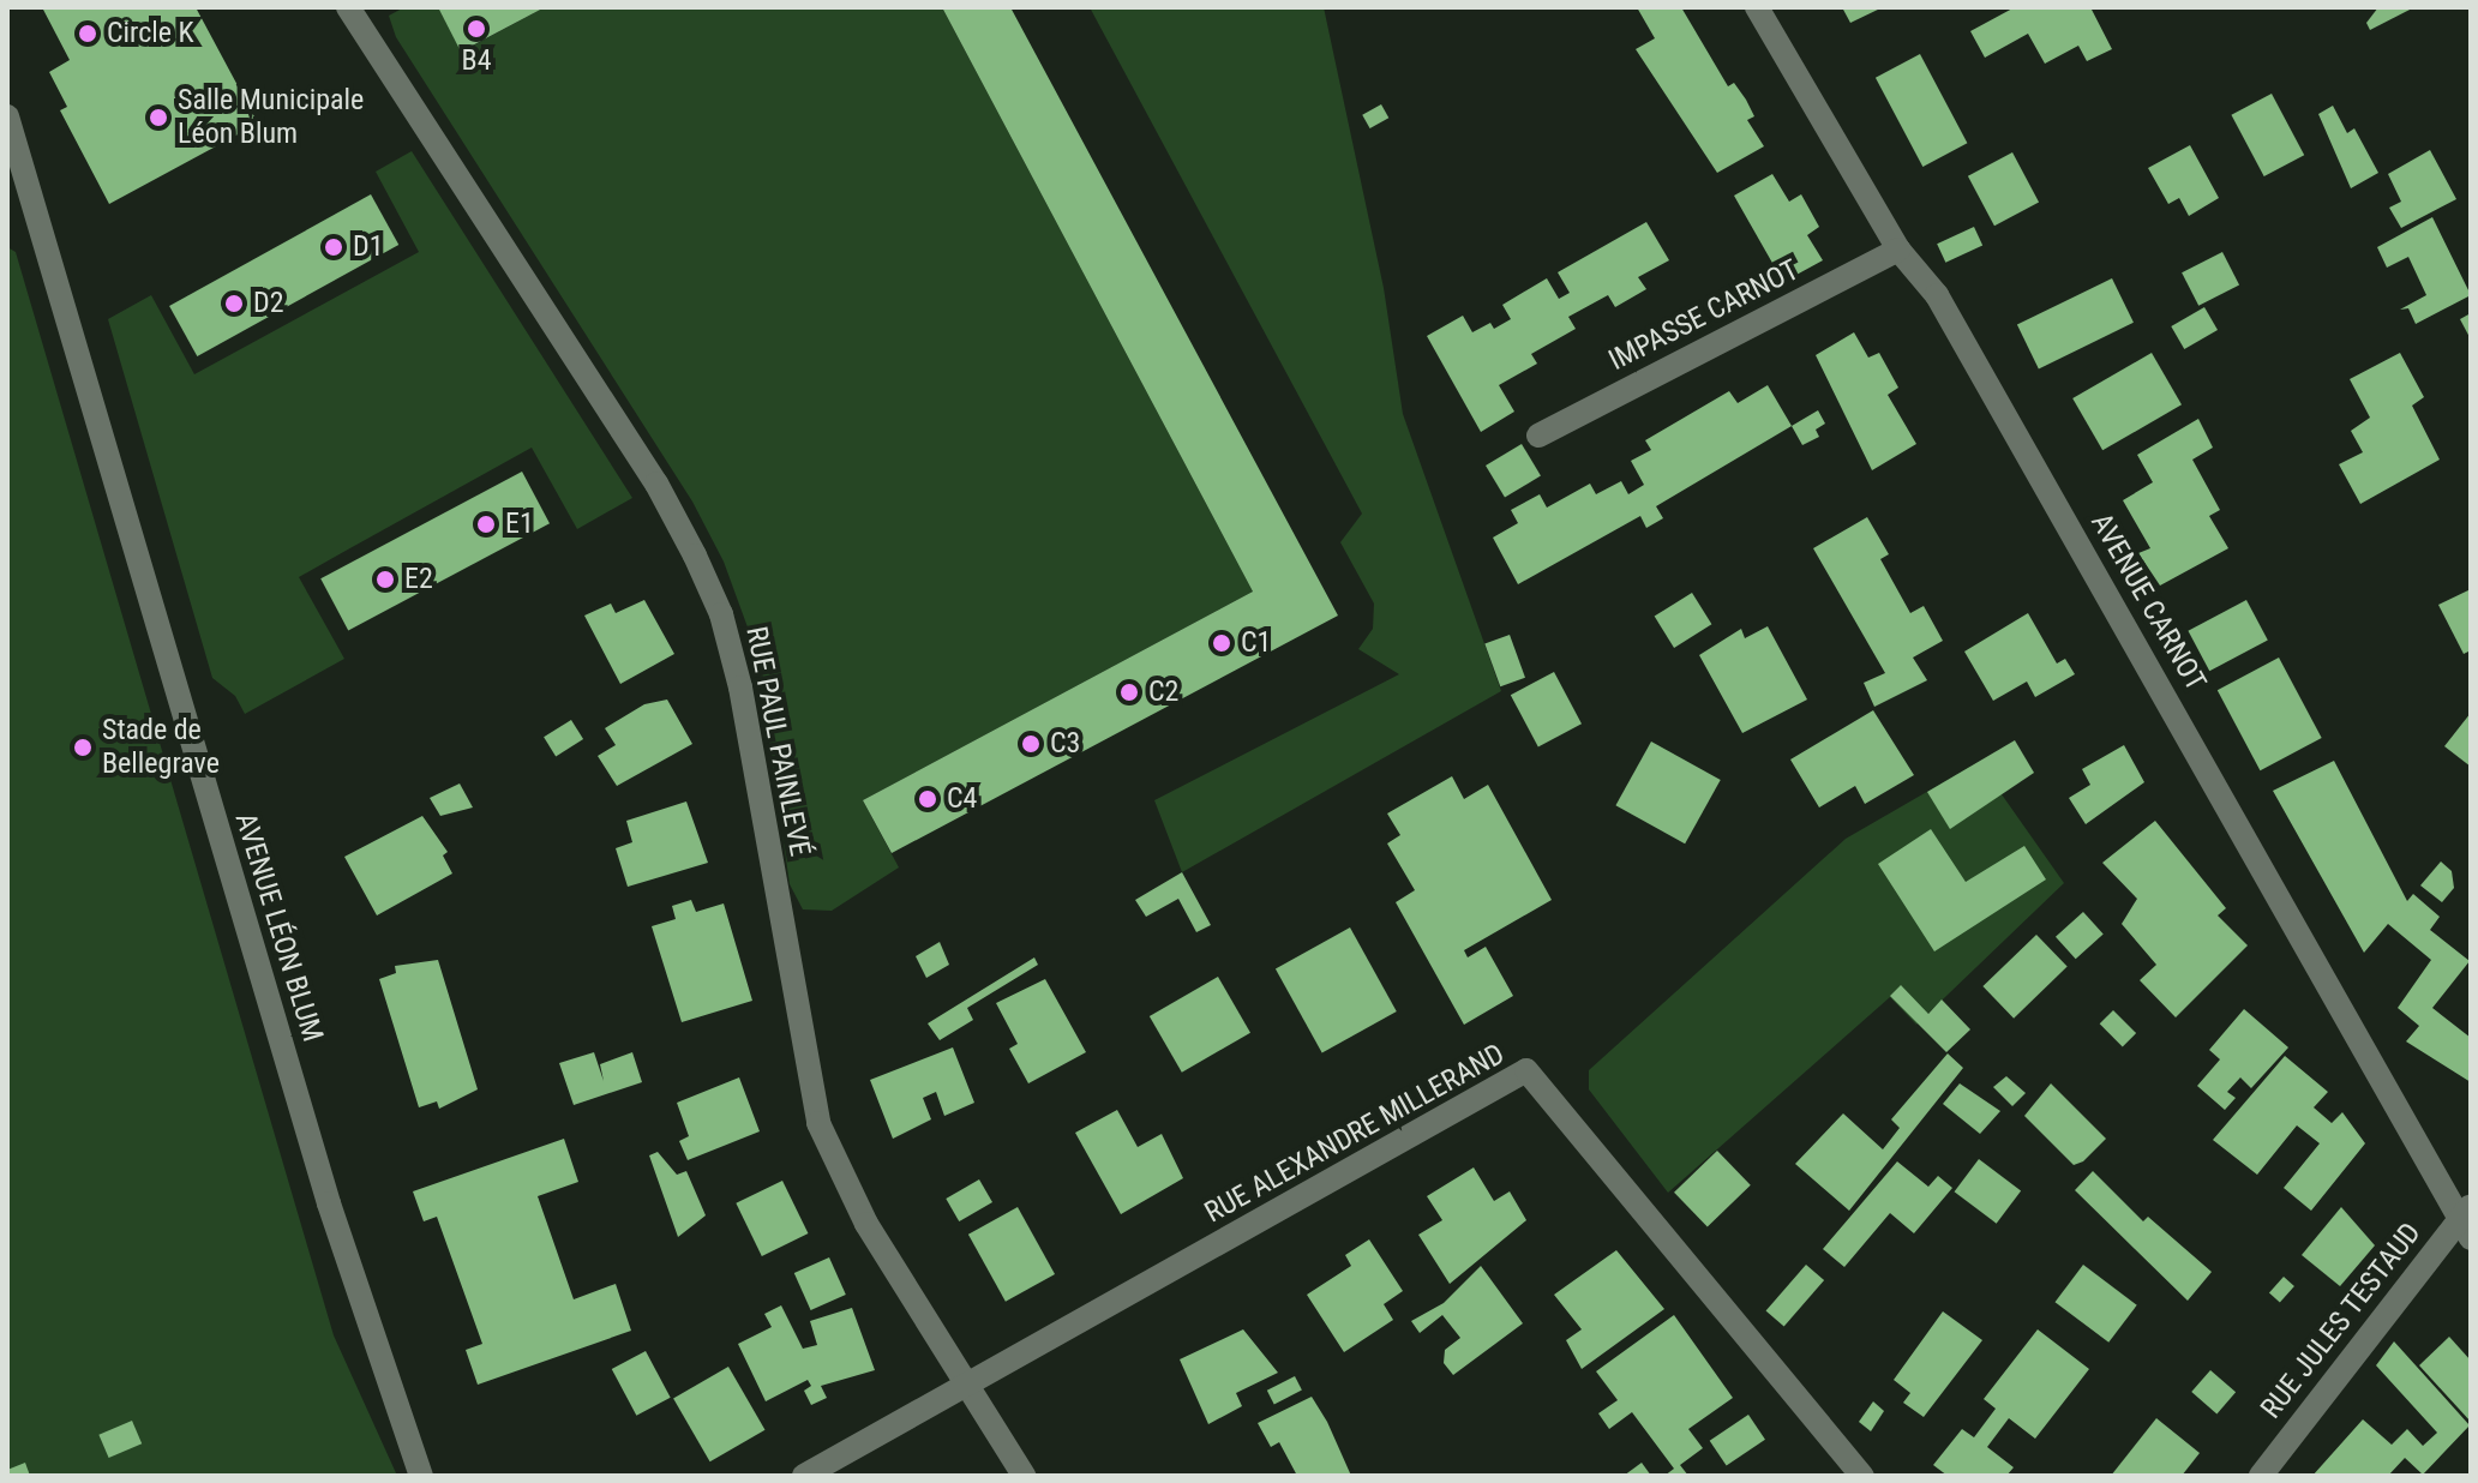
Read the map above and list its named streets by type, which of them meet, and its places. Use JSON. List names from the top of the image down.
{
  "streets": {
    "street": [
      "IMPASSE CARNOT",
      "AVENUE CARNOT",
      "RUE PAUL PAINLEVÉ",
      "AVENUE LÉON BLUM",
      "RUE ALEXANDRE MILLERAND",
      "RUE JULES TESTAUD"
    ]
  },
  "crossings": [
    ["IMPASSE CARNOT", "AVENUE CARNOT"],
    ["AVENUE CARNOT", "RUE JULES TESTAUD"],
    ["RUE PAUL PAINLEVÉ", "RUE ALEXANDRE MILLERAND"]
  ],
  "places": [
    "B4",
    "Circle K",
    "Salle Municipale Léon Blum",
    "D1",
    "D2",
    "E1",
    "E2",
    "C1",
    "C2",
    "C3",
    "Stade de Bellegrave",
    "C4"
  ]
}
